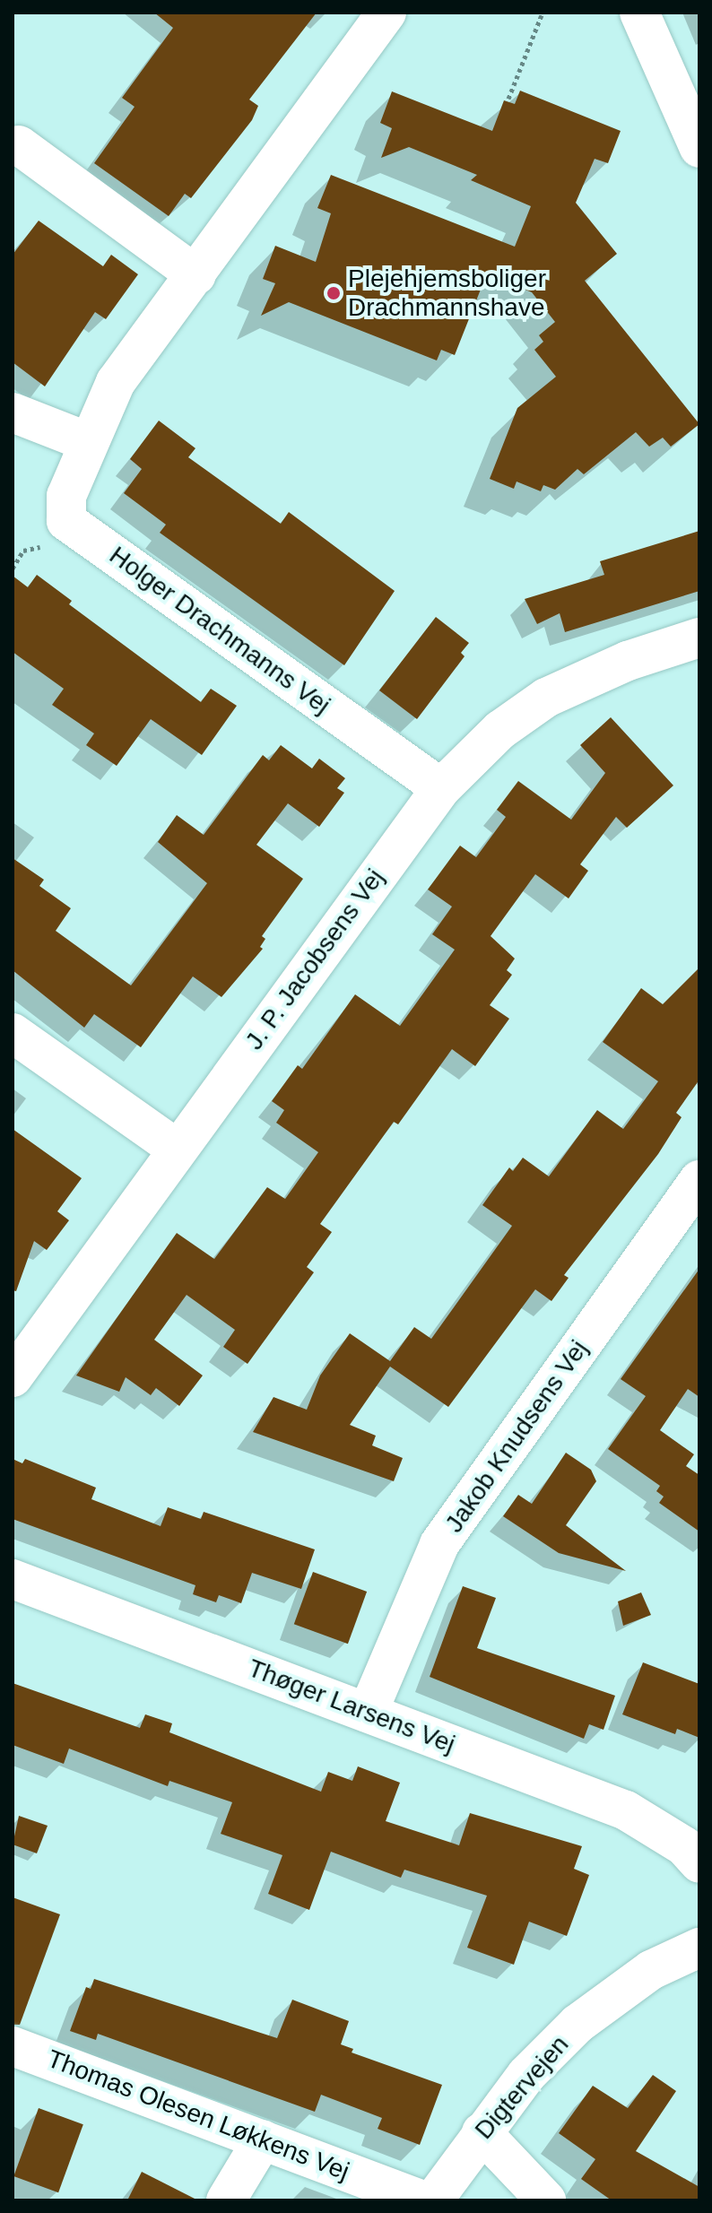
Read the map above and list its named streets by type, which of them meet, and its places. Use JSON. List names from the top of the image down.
{
  "streets": {
    "street": [
      "Holger Drachmanns Vej",
      "J. P. Jacobsens Vej",
      "Jakob Knudsens Vej",
      "Thøger Larsens Vej",
      "Digtervejen",
      "Thomas Olesen Løkkens Vej"
    ]
  },
  "crossings": [
    ["Holger Drachmanns Vej", "J. P. Jacobsens Vej"],
    ["Jakob Knudsens Vej", "Thøger Larsens Vej"]
  ],
  "places": ["Plejehjemsboliger Drachmannshave"]
}
